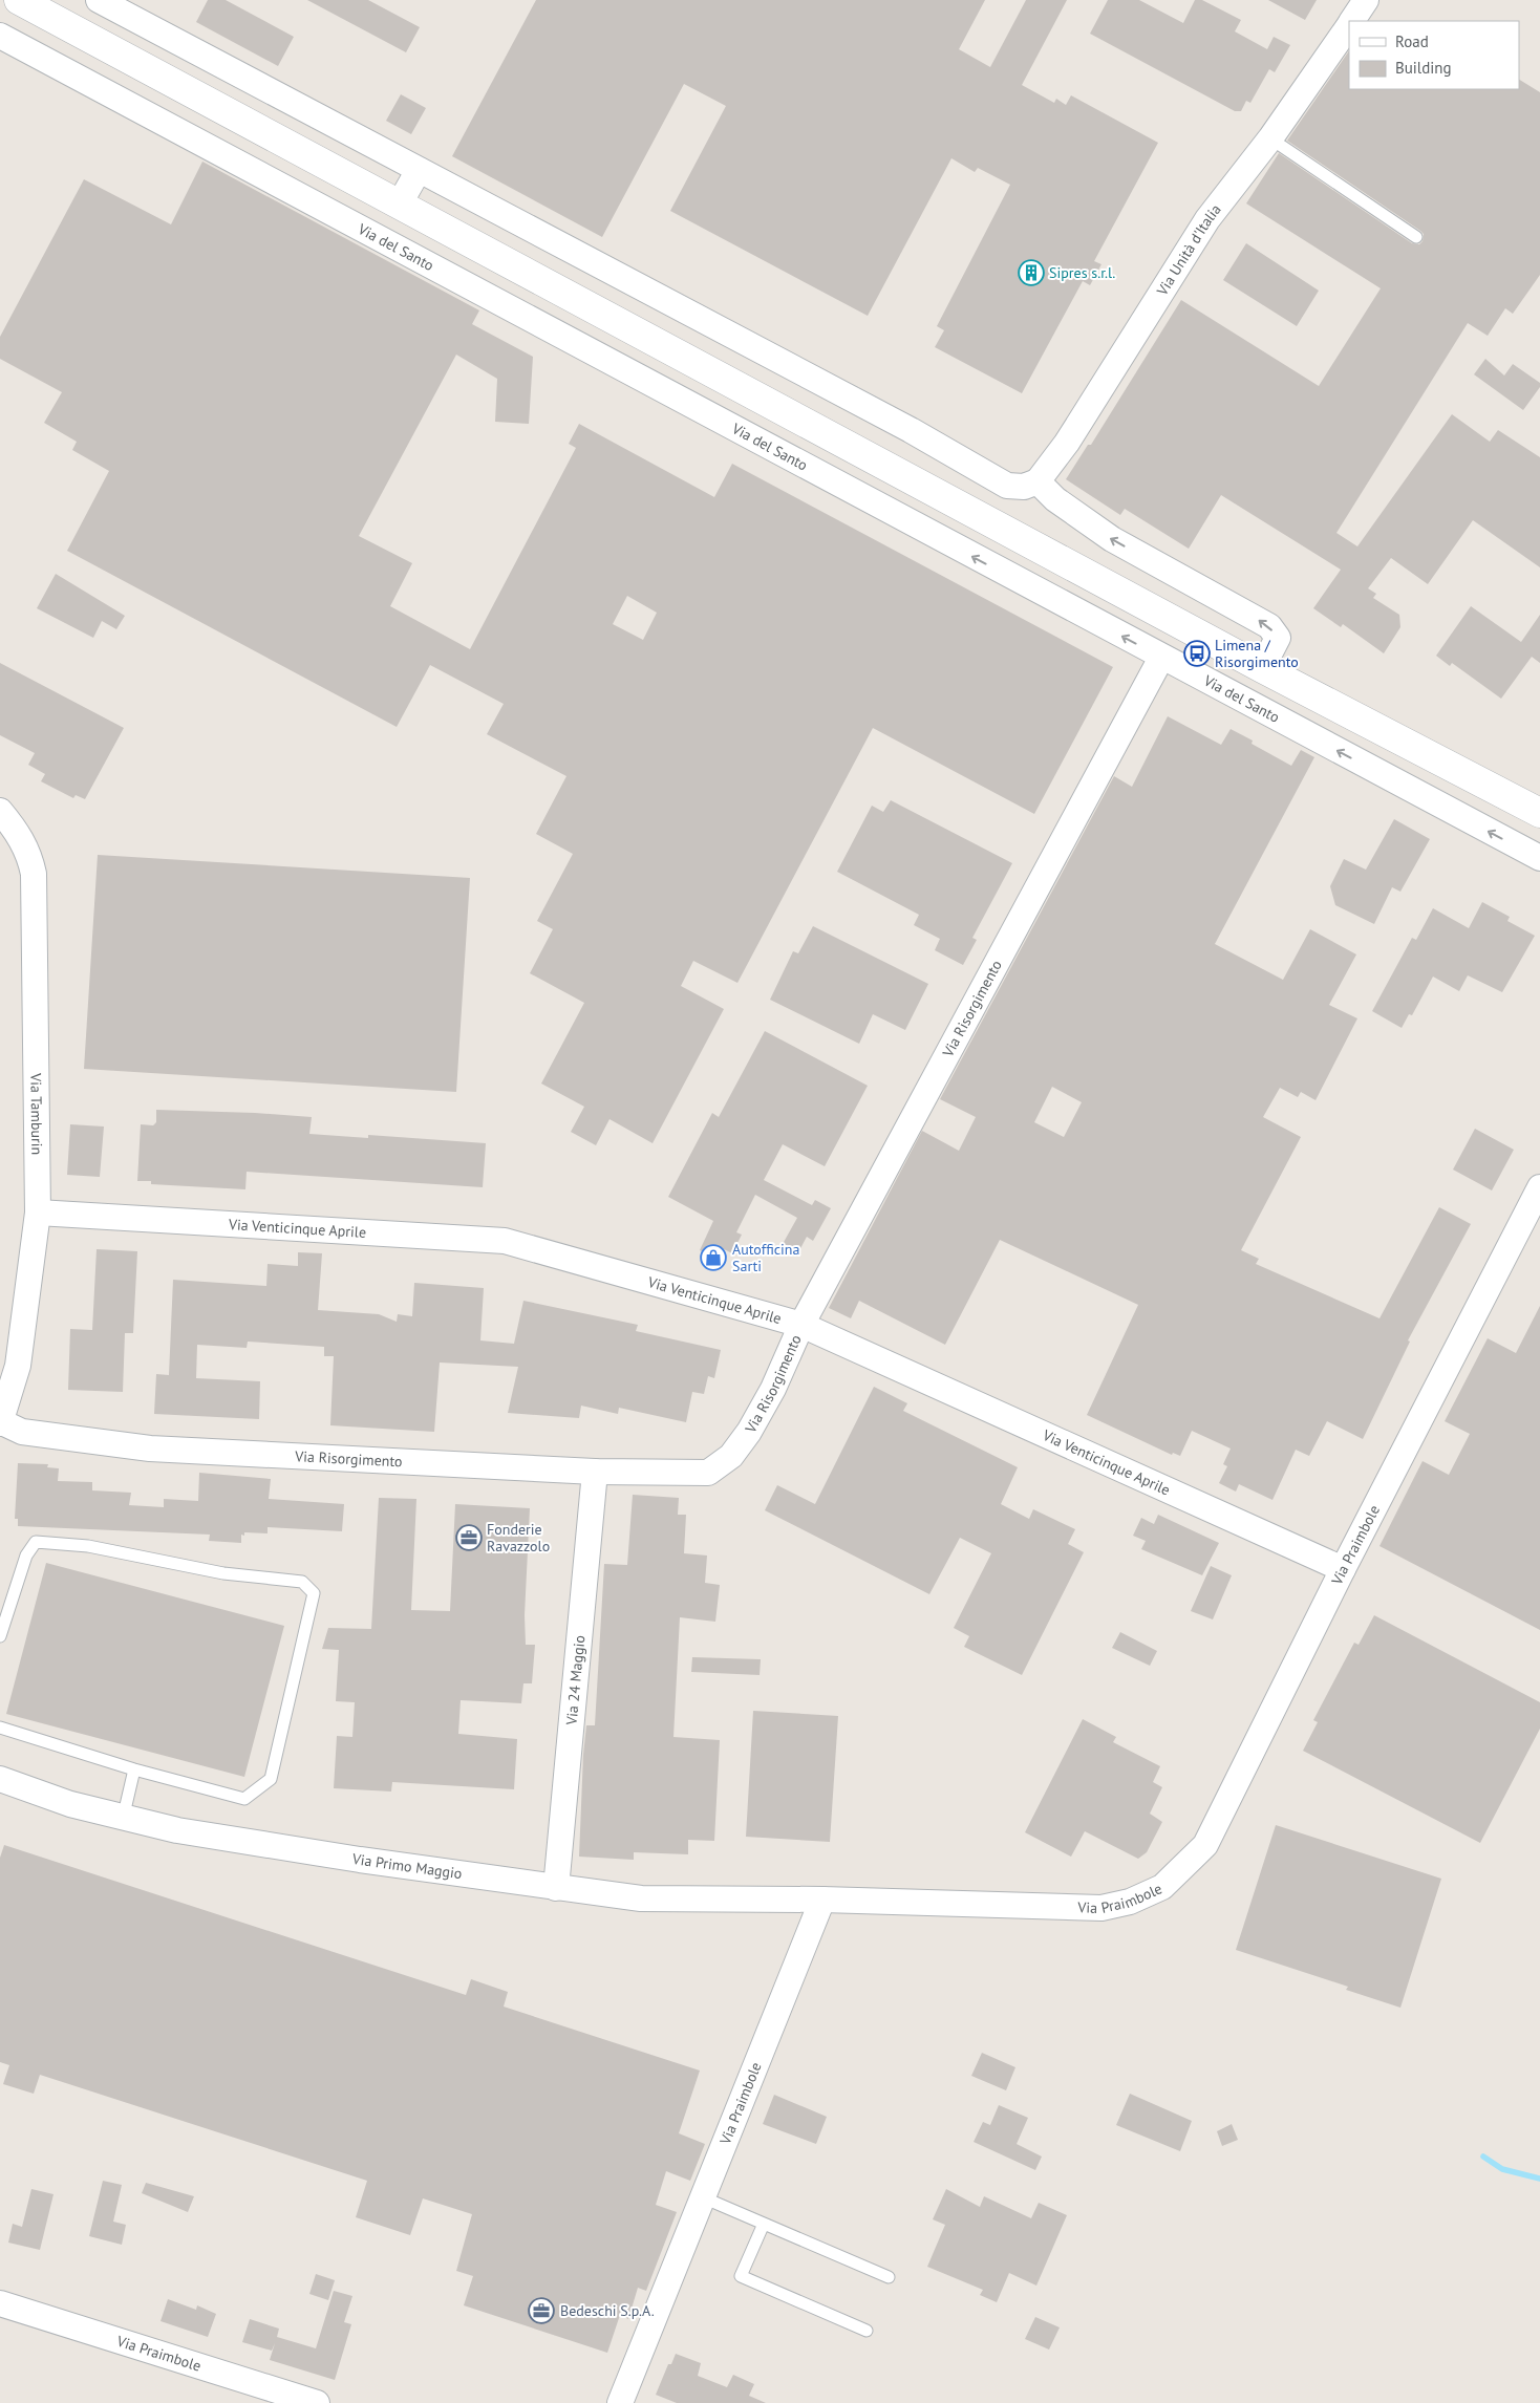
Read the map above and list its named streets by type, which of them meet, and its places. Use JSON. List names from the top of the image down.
{
  "streets": {
    "street": [
      "Via del Santo",
      "Via Unità d'Italia",
      "Via Risorgimento",
      "Via Tamburin",
      "Via Venticinque Aprile",
      "Via Praimbole",
      "Via 24 Maggio",
      "Via Primo Maggio"
    ]
  },
  "crossings": [
    ["Via del Santo", "Via Risorgimento"],
    ["Via Risorgimento", "Via Tamburin"],
    ["Via Risorgimento", "Via Venticinque Aprile"],
    ["Via Risorgimento", "Via 24 Maggio"],
    ["Via Tamburin", "Via Venticinque Aprile"],
    ["Via Venticinque Aprile", "Via Praimbole"],
    ["Via Praimbole", "Via Primo Maggio"],
    ["Via 24 Maggio", "Via Primo Maggio"]
  ],
  "places": {
    "building": ["Sipres s.r.l."],
    "bus stop": ["Limena / Risorgimento"],
    "shop": ["Autofficina Sarti"],
    "office": ["Fonderie Ravazzolo", "Bedeschi S.p.A."]
  },
  "legend": ["Road", "Building"]
}
